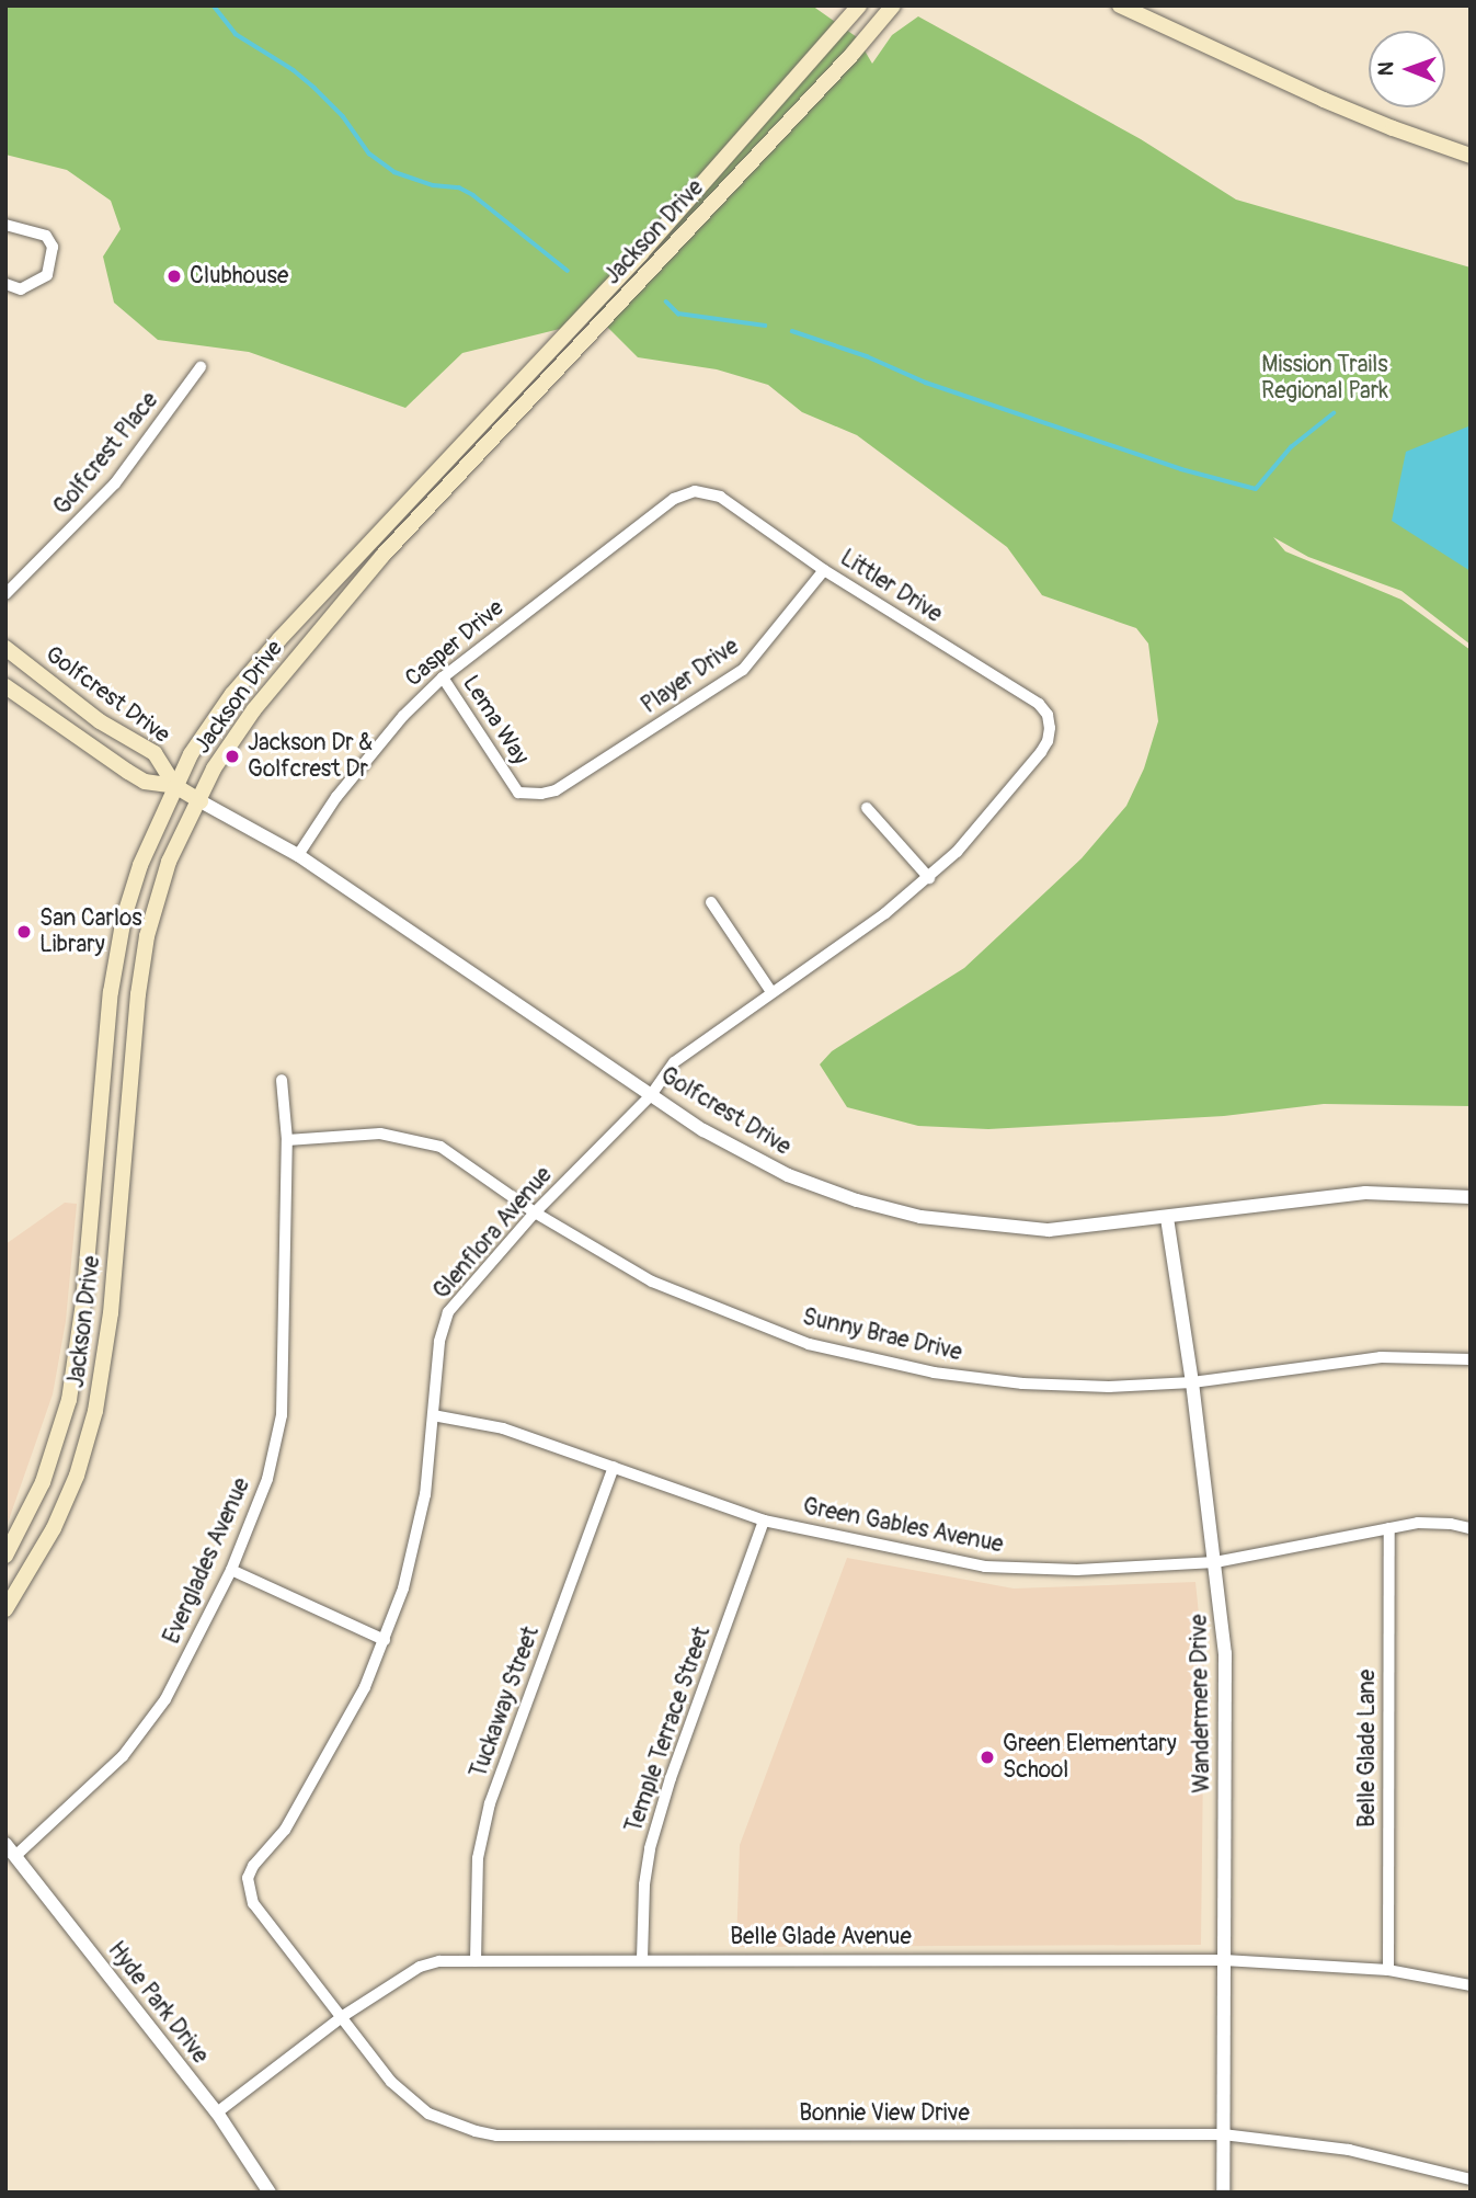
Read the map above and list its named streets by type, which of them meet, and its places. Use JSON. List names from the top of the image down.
{
  "streets": {
    "main road": ["Jackson Drive", "Golfcrest Drive"],
    "street": [
      "Golfcrest Place",
      "Littler Drive",
      "Casper Drive",
      "Player Drive",
      "Lema Way",
      "Glenflora Avenue",
      "Sunny Brae Drive",
      "Green Gables Avenue",
      "Everglades Avenue",
      "Tuckaway Street",
      "Wandermere Drive",
      "Temple Terrace Street",
      "Belle Glade Lane",
      "Belle Glade Avenue",
      "Hyde Park Drive",
      "Bonnie View Drive"
    ]
  },
  "crossings": [
    ["Jackson Drive", "Golfcrest Drive"],
    ["Littler Drive", "Casper Drive"],
    ["Littler Drive", "Player Drive"],
    ["Littler Drive", "Glenflora Avenue"],
    ["Casper Drive", "Golfcrest Drive"],
    ["Casper Drive", "Lema Way"],
    ["Player Drive", "Lema Way"],
    ["Golfcrest Drive", "Glenflora Avenue"],
    ["Golfcrest Drive", "Wandermere Drive"],
    ["Glenflora Avenue", "Sunny Brae Drive"],
    ["Glenflora Avenue", "Green Gables Avenue"],
    ["Glenflora Avenue", "Belle Glade Avenue"],
    ["Glenflora Avenue", "Bonnie View Drive"],
    ["Sunny Brae Drive", "Everglades Avenue"],
    ["Sunny Brae Drive", "Wandermere Drive"],
    ["Green Gables Avenue", "Tuckaway Street"],
    ["Green Gables Avenue", "Wandermere Drive"],
    ["Green Gables Avenue", "Temple Terrace Street"],
    ["Green Gables Avenue", "Belle Glade Lane"],
    ["Everglades Avenue", "Hyde Park Drive"],
    ["Tuckaway Street", "Belle Glade Avenue"],
    ["Wandermere Drive", "Belle Glade Avenue"],
    ["Wandermere Drive", "Bonnie View Drive"],
    ["Temple Terrace Street", "Belle Glade Avenue"],
    ["Belle Glade Lane", "Belle Glade Avenue"],
    ["Belle Glade Avenue", "Hyde Park Drive"],
    ["Belle Glade Avenue", "Bonnie View Drive"]
  ],
  "parks": ["Mission Trails Regional Park"],
  "places": [
    "Clubhouse",
    "Jackson Dr & Golfcrest Dr",
    "San Carlos Library",
    "Green Elementary School"
  ],
  "north": "left"
}
